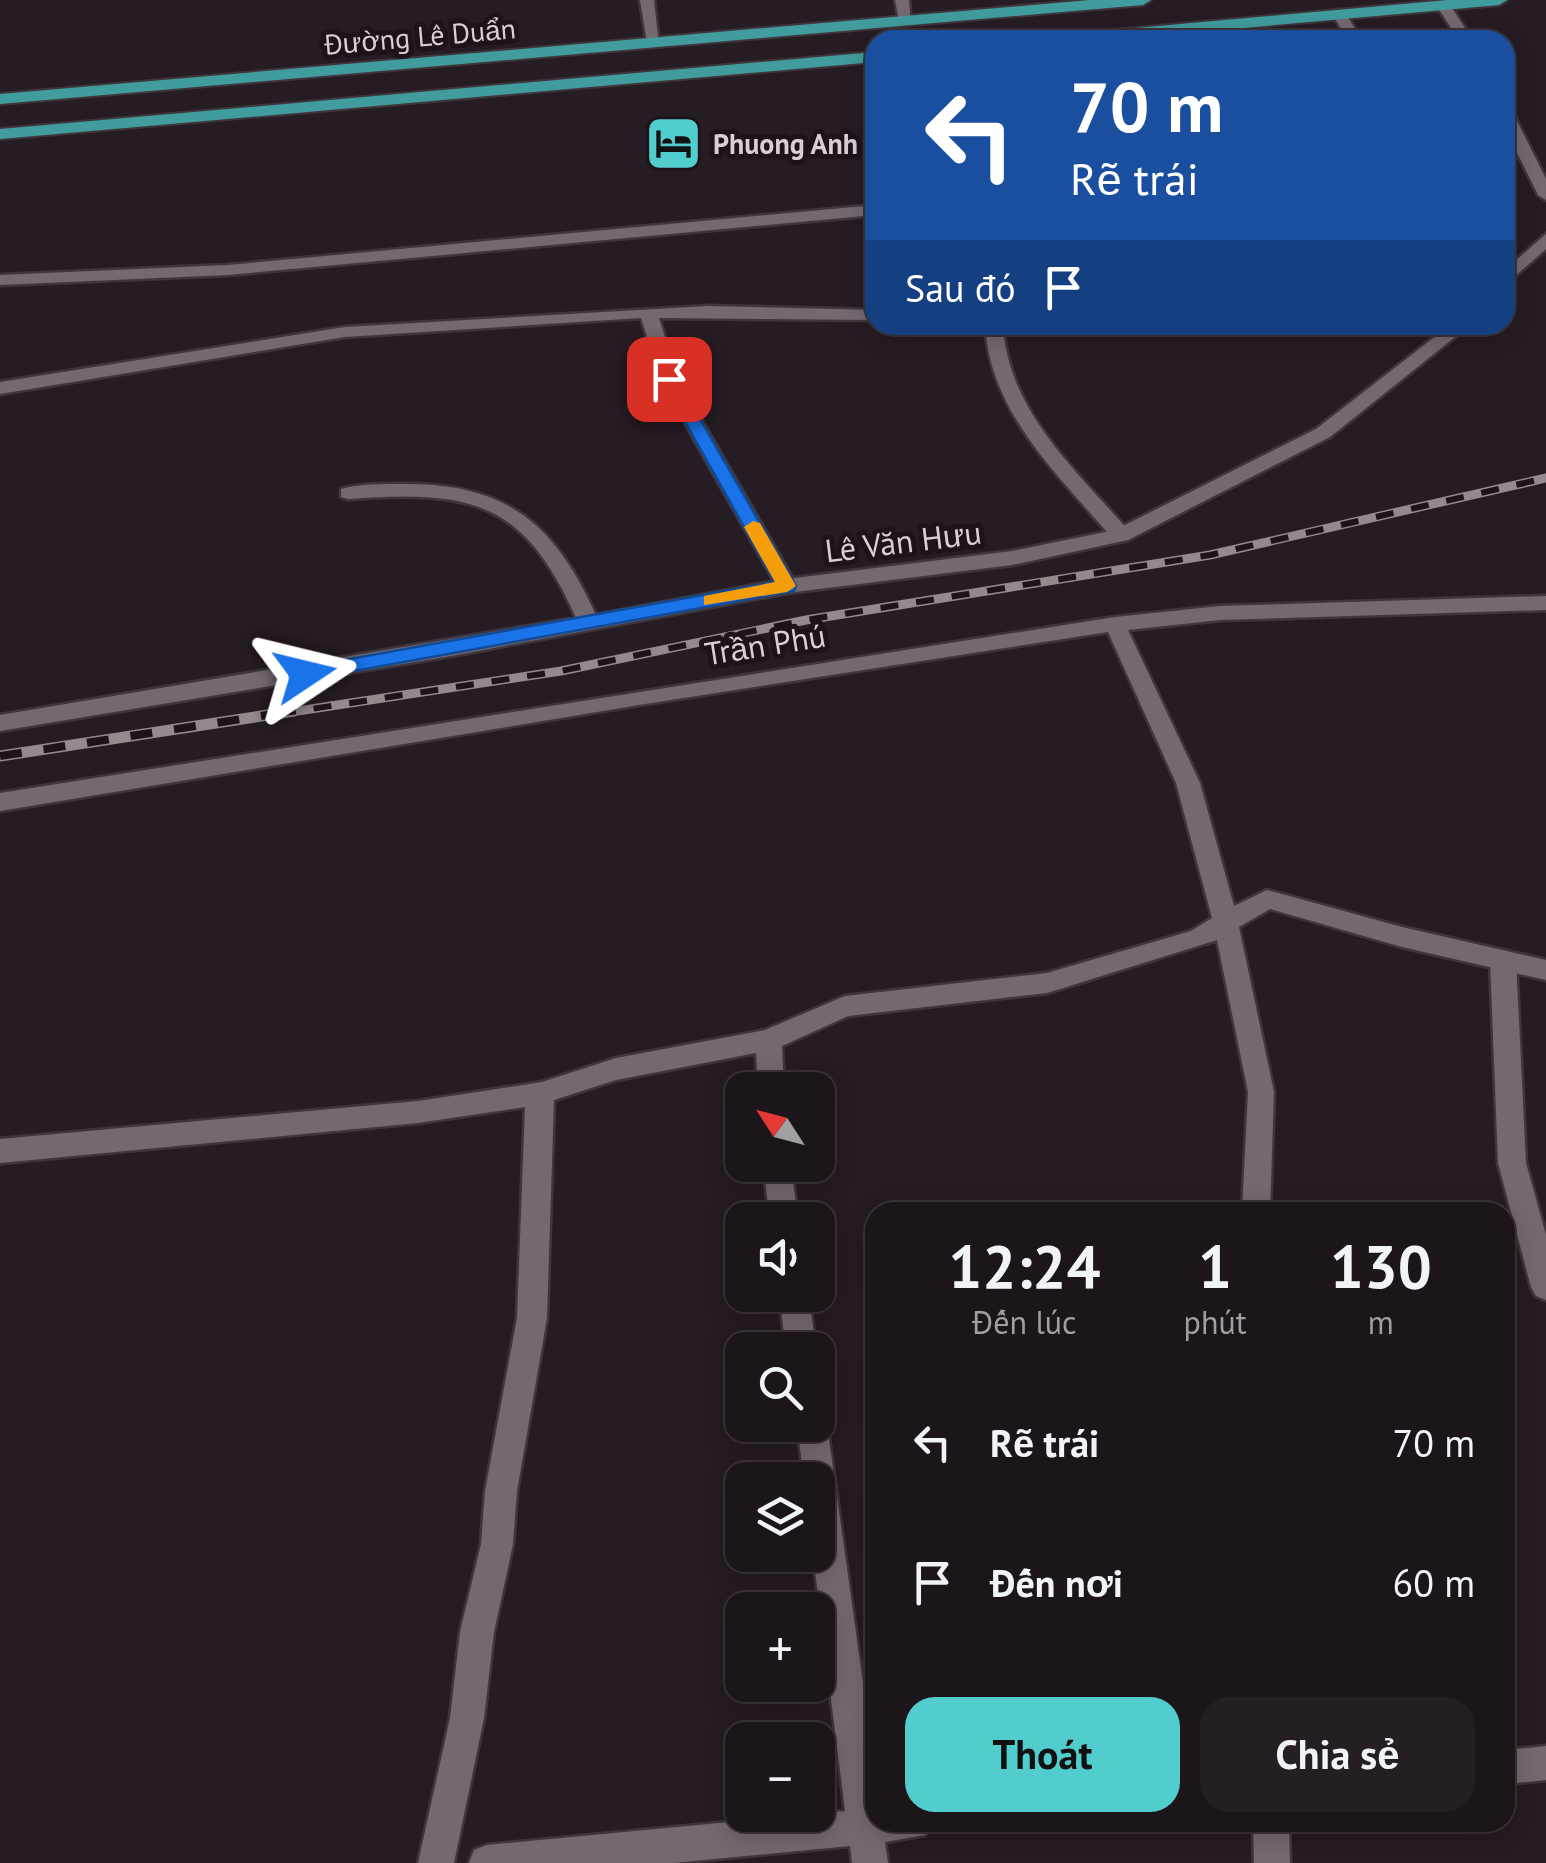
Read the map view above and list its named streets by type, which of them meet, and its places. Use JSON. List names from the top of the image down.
{
  "streets": {
    "highway": ["Đường Lê Duẩn"],
    "street": ["Lê Văn Hưu", "Trần Phú"]
  },
  "places": {
    "hotel": ["Phuong Anh"]
  },
  "north": "top left",
  "page": {
    "turn": ["70 m", "Rẽ trái"],
    "then": "Sau đó",
    "map_buttons": ["+", "−"],
    "eta": [
      "12:24",
      "Đến lúc",
      "1",
      "phút",
      "130",
      "m"
    ],
    "list": [
      {
        "name": "Rẽ trái",
        "value": "70 m"
      },
      {
        "name": "Đến nơi",
        "value": "60 m"
      }
    ],
    "buttons": ["Thoát", "Chia sẻ"]
  }
}
